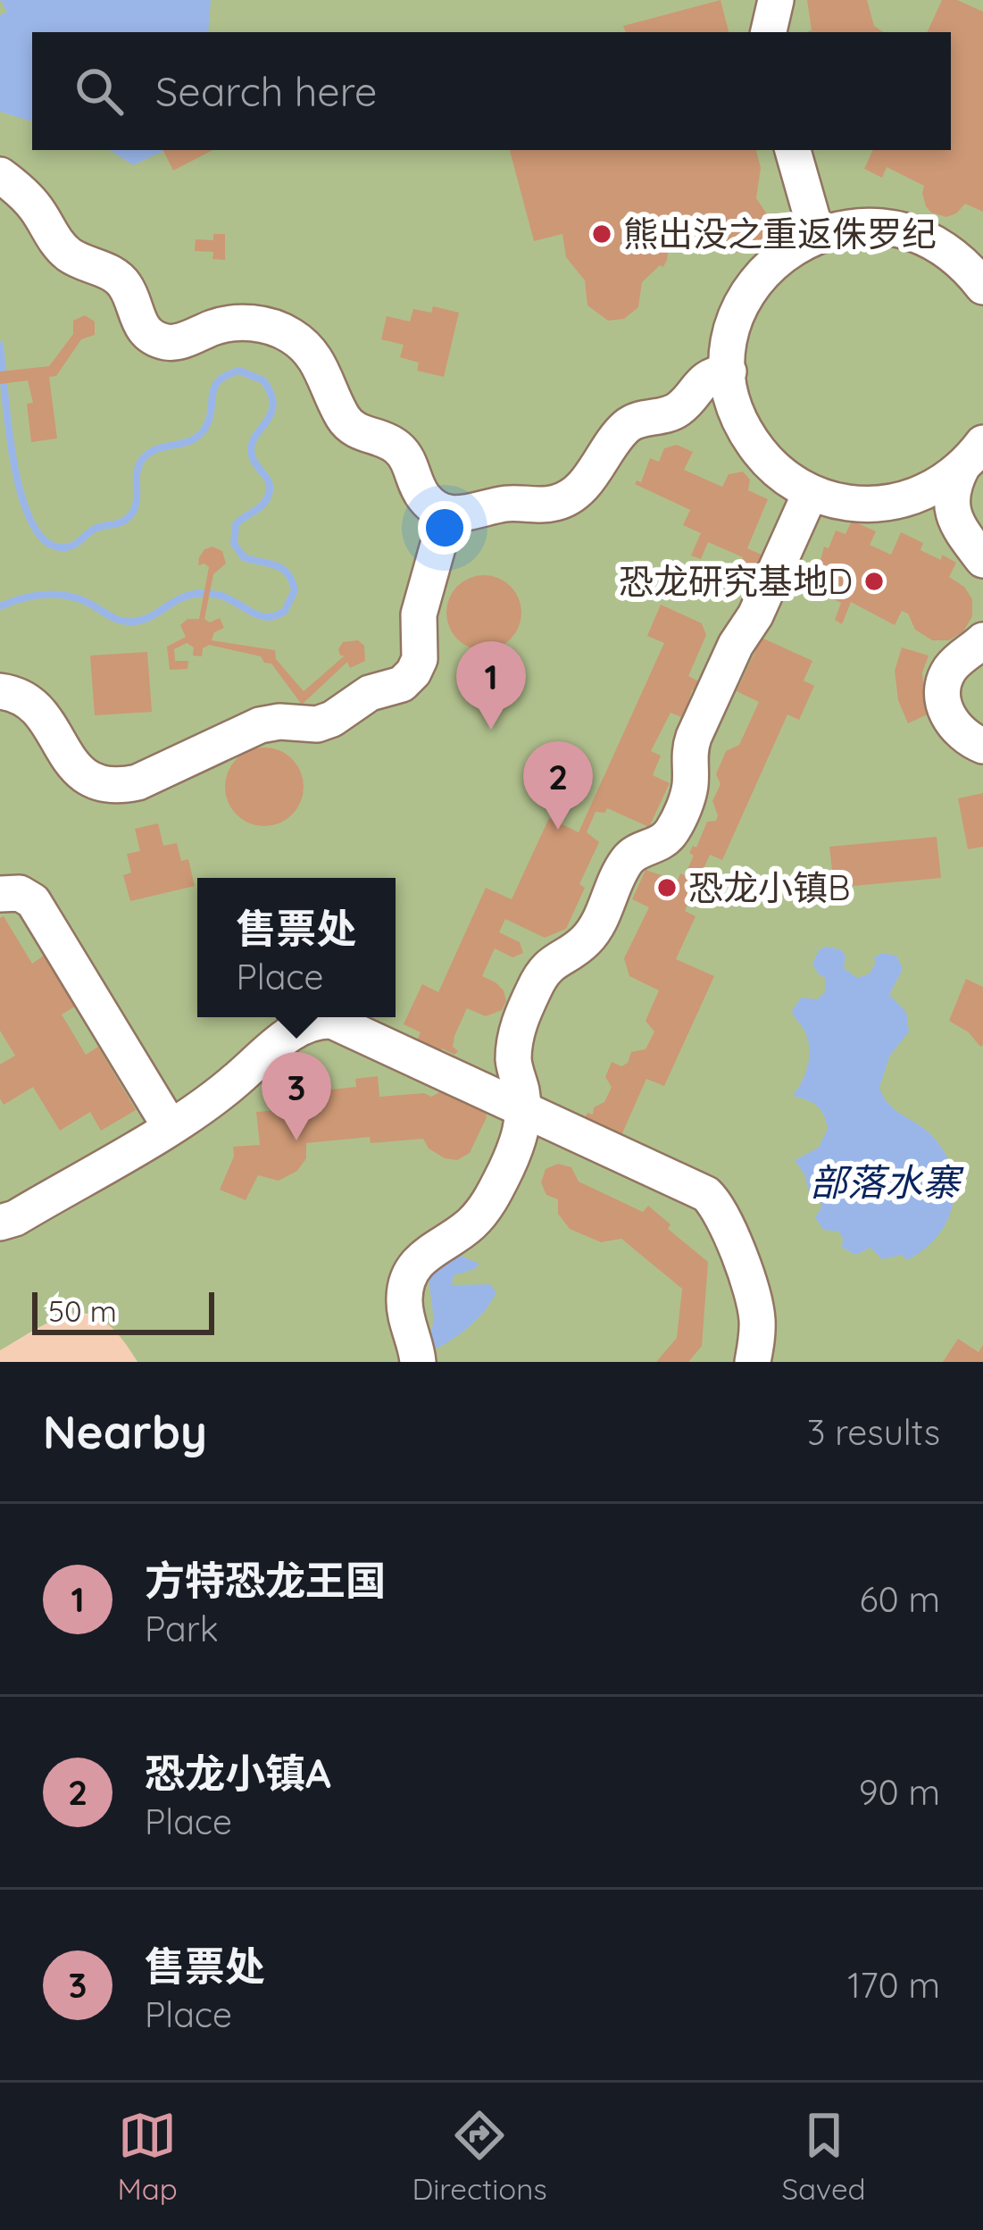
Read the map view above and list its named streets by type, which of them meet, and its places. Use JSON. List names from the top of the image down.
{
  "water": ["部落水寨"],
  "places": ["熊出没之重返侏罗纪", "恐龙研究基地D", "恐龙小镇B"],
  "scale_bar": "50 m",
  "page": {
    "search": "Search here",
    "pins": ["1", "2", "3"],
    "popup": ["售票处", "Place"],
    "scale": "50 m",
    "heading": ["Nearby", "3 results"],
    "list": [
      {
        "mark": "1",
        "name": "方特恐龙王国",
        "note": "Park",
        "value": "60 m"
      },
      {
        "mark": "2",
        "name": "恐龙小镇A",
        "note": "Place",
        "value": "90 m"
      },
      {
        "mark": "3",
        "name": "售票处",
        "note": "Place",
        "value": "170 m"
      }
    ],
    "nav": ["Map", "Directions", "Saved"]
  }
}
